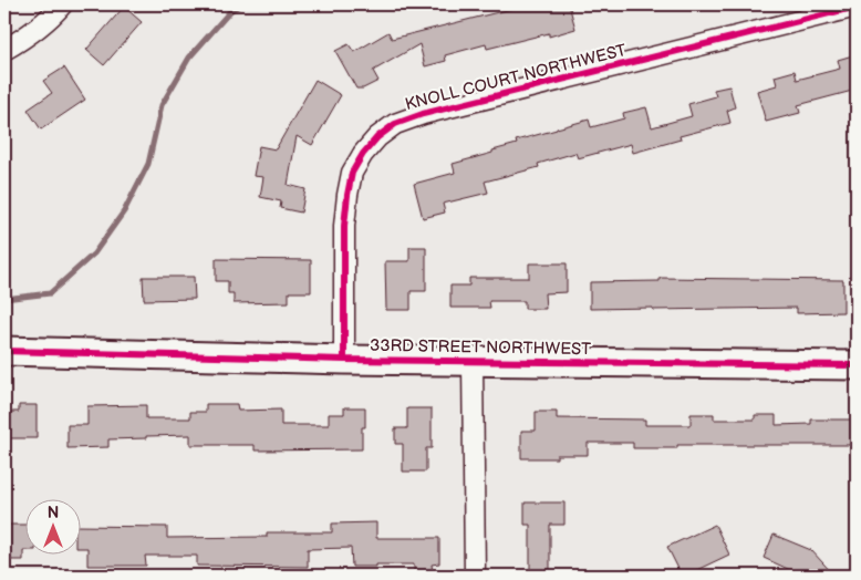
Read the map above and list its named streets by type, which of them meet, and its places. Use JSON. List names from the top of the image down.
{
  "streets": {
    "street": ["KNOLL COURT NORTHWEST", "33RD STREET NORTHWEST"]
  },
  "crossings": [
    ["KNOLL COURT NORTHWEST", "33RD STREET NORTHWEST"]
  ],
  "north": "top"
}
